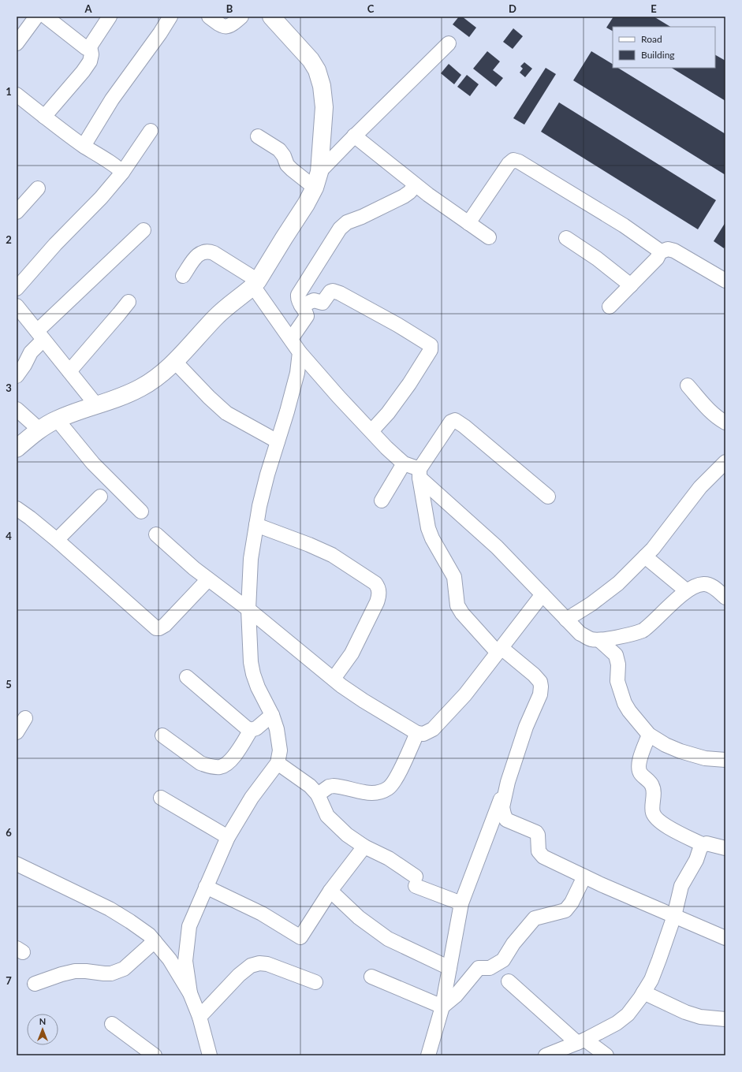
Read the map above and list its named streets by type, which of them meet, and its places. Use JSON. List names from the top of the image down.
{
  "legend": ["Road", "Building"],
  "north": "top",
  "grid": {
    "columns": [
      "A",
      "B",
      "C",
      "D",
      "E"
    ],
    "rows": [
      "1",
      "2",
      "3",
      "4",
      "5",
      "6",
      "7"
    ]
  }
}
